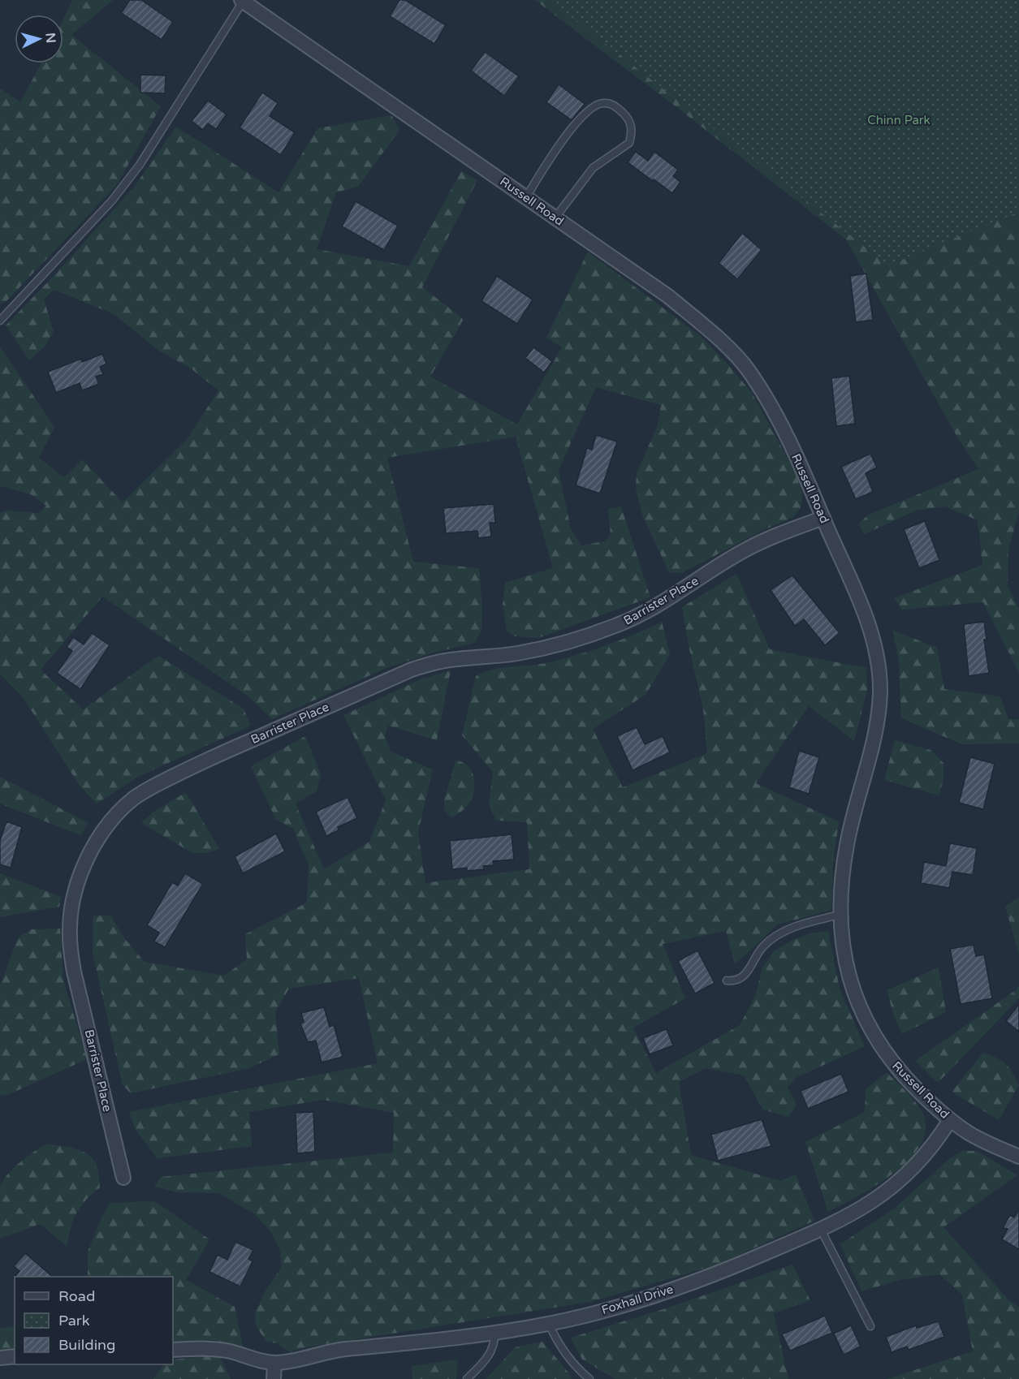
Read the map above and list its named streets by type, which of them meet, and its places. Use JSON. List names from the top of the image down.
{
  "streets": {
    "street": ["Russell Road", "Barrister Place", "Foxhall Drive"]
  },
  "crossings": [
    ["Russell Road", "Barrister Place"],
    ["Russell Road", "Foxhall Drive"]
  ],
  "parks": ["Chinn Park"],
  "legend": ["Road", "Park", "Building"],
  "north": "right"
}
